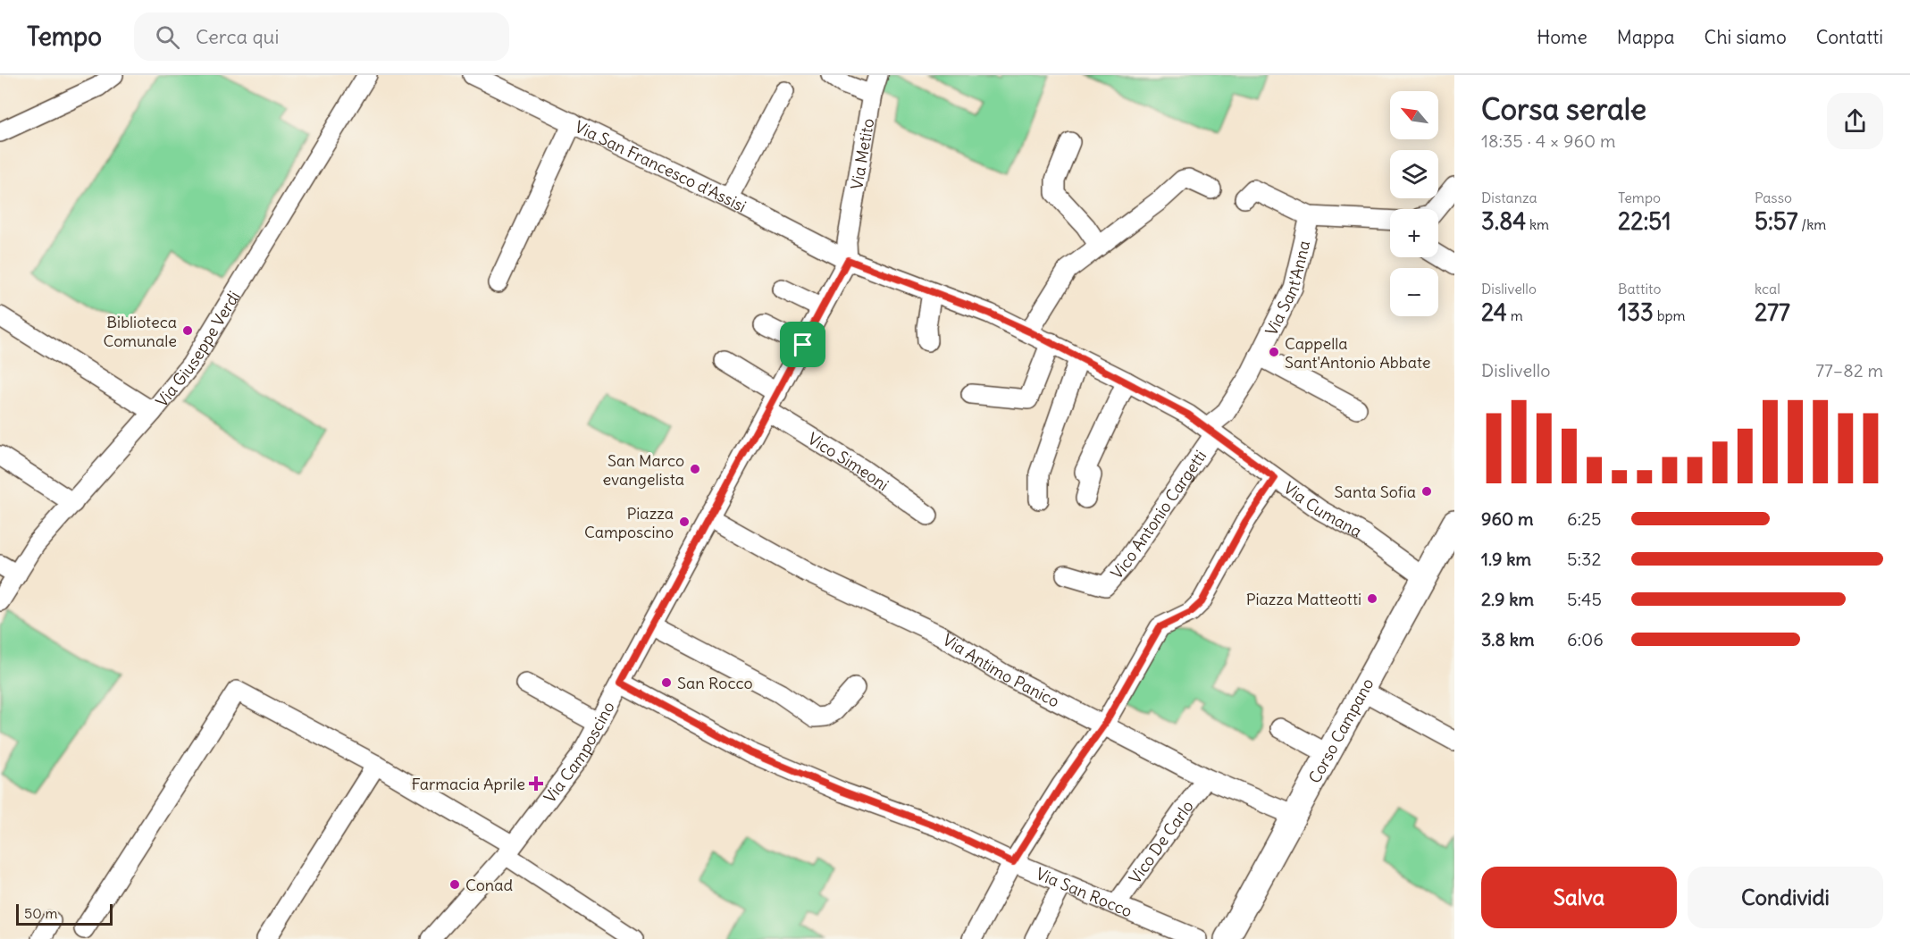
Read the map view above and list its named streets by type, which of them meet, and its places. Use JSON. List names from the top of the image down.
{
  "streets": {
    "main road": ["Corso Campano"],
    "street": [
      "Via Metito",
      "Via San Francesco d'Assisi",
      "Via Sant'Anna",
      "Via Giuseppe Verdi",
      "Vico Simeoni",
      "Via Cumana",
      "Vico Antonio Cargetti",
      "Via Antimo Panico",
      "Via Camposcino",
      "Vico De Carlo",
      "Via San Rocco"
    ]
  },
  "crossings": [
    ["Via Metito", "Via San Francesco d'Assisi"],
    ["Via Metito", "Via Cumana"],
    ["Via Metito", "Via Camposcino"],
    ["Via San Francesco d'Assisi", "Via Cumana"],
    ["Via San Francesco d'Assisi", "Via Camposcino"],
    ["Via Sant'Anna", "Via Cumana"],
    ["Via Sant'Anna", "Vico Antonio Cargetti"],
    ["Vico Simeoni", "Via Camposcino"],
    ["Via Cumana", "Vico Antonio Cargetti"],
    ["Via Cumana", "Corso Campano"],
    ["Via Cumana", "Via Camposcino"],
    ["Via Antimo Panico", "Corso Campano"],
    ["Via Antimo Panico", "Via Camposcino"],
    ["Via Antimo Panico", "Vico De Carlo"],
    ["Via Camposcino", "Via San Rocco"],
    ["Vico De Carlo", "Via San Rocco"]
  ],
  "places": {
    "other": [
      "Biblioteca Comunale",
      "Cappella Sant'Antonio Abbate",
      "San Marco evangelista",
      "Santa Sofia",
      "Piazza Camposcino",
      "Piazza Matteotti",
      "San Rocco",
      "Conad"
    ],
    "health": ["Farmacia Aprile"]
  },
  "scale_bar": "50 m",
  "north": "top left",
  "page": {
    "header": "Tempo",
    "search": "Cerca qui",
    "nav": [
      "Home",
      "Mappa",
      "Chi siamo",
      "Contatti"
    ],
    "heading": ["Corsa serale", "18:35 · 4 × 960 m"],
    "map_buttons": ["+", "−"],
    "stats": [
      ["Distanza", "3.84 km"],
      ["Tempo", "22:51"],
      ["Passo", "5:57 /km"],
      ["Dislivello", "24 m"],
      ["Battito", "133 bpm"],
      ["kcal", "277"]
    ],
    "chart": ["Dislivello", "77–82 m"],
    "list": [
      {
        "name": "960 m",
        "note": "6:25"
      },
      {
        "name": "1.9 km",
        "note": "5:32"
      },
      {
        "name": "2.9 km",
        "note": "5:45"
      },
      {
        "name": "3.8 km",
        "note": "6:06"
      }
    ],
    "buttons": ["Salva", "Condividi"],
    "scale": "50 m"
  }
}
